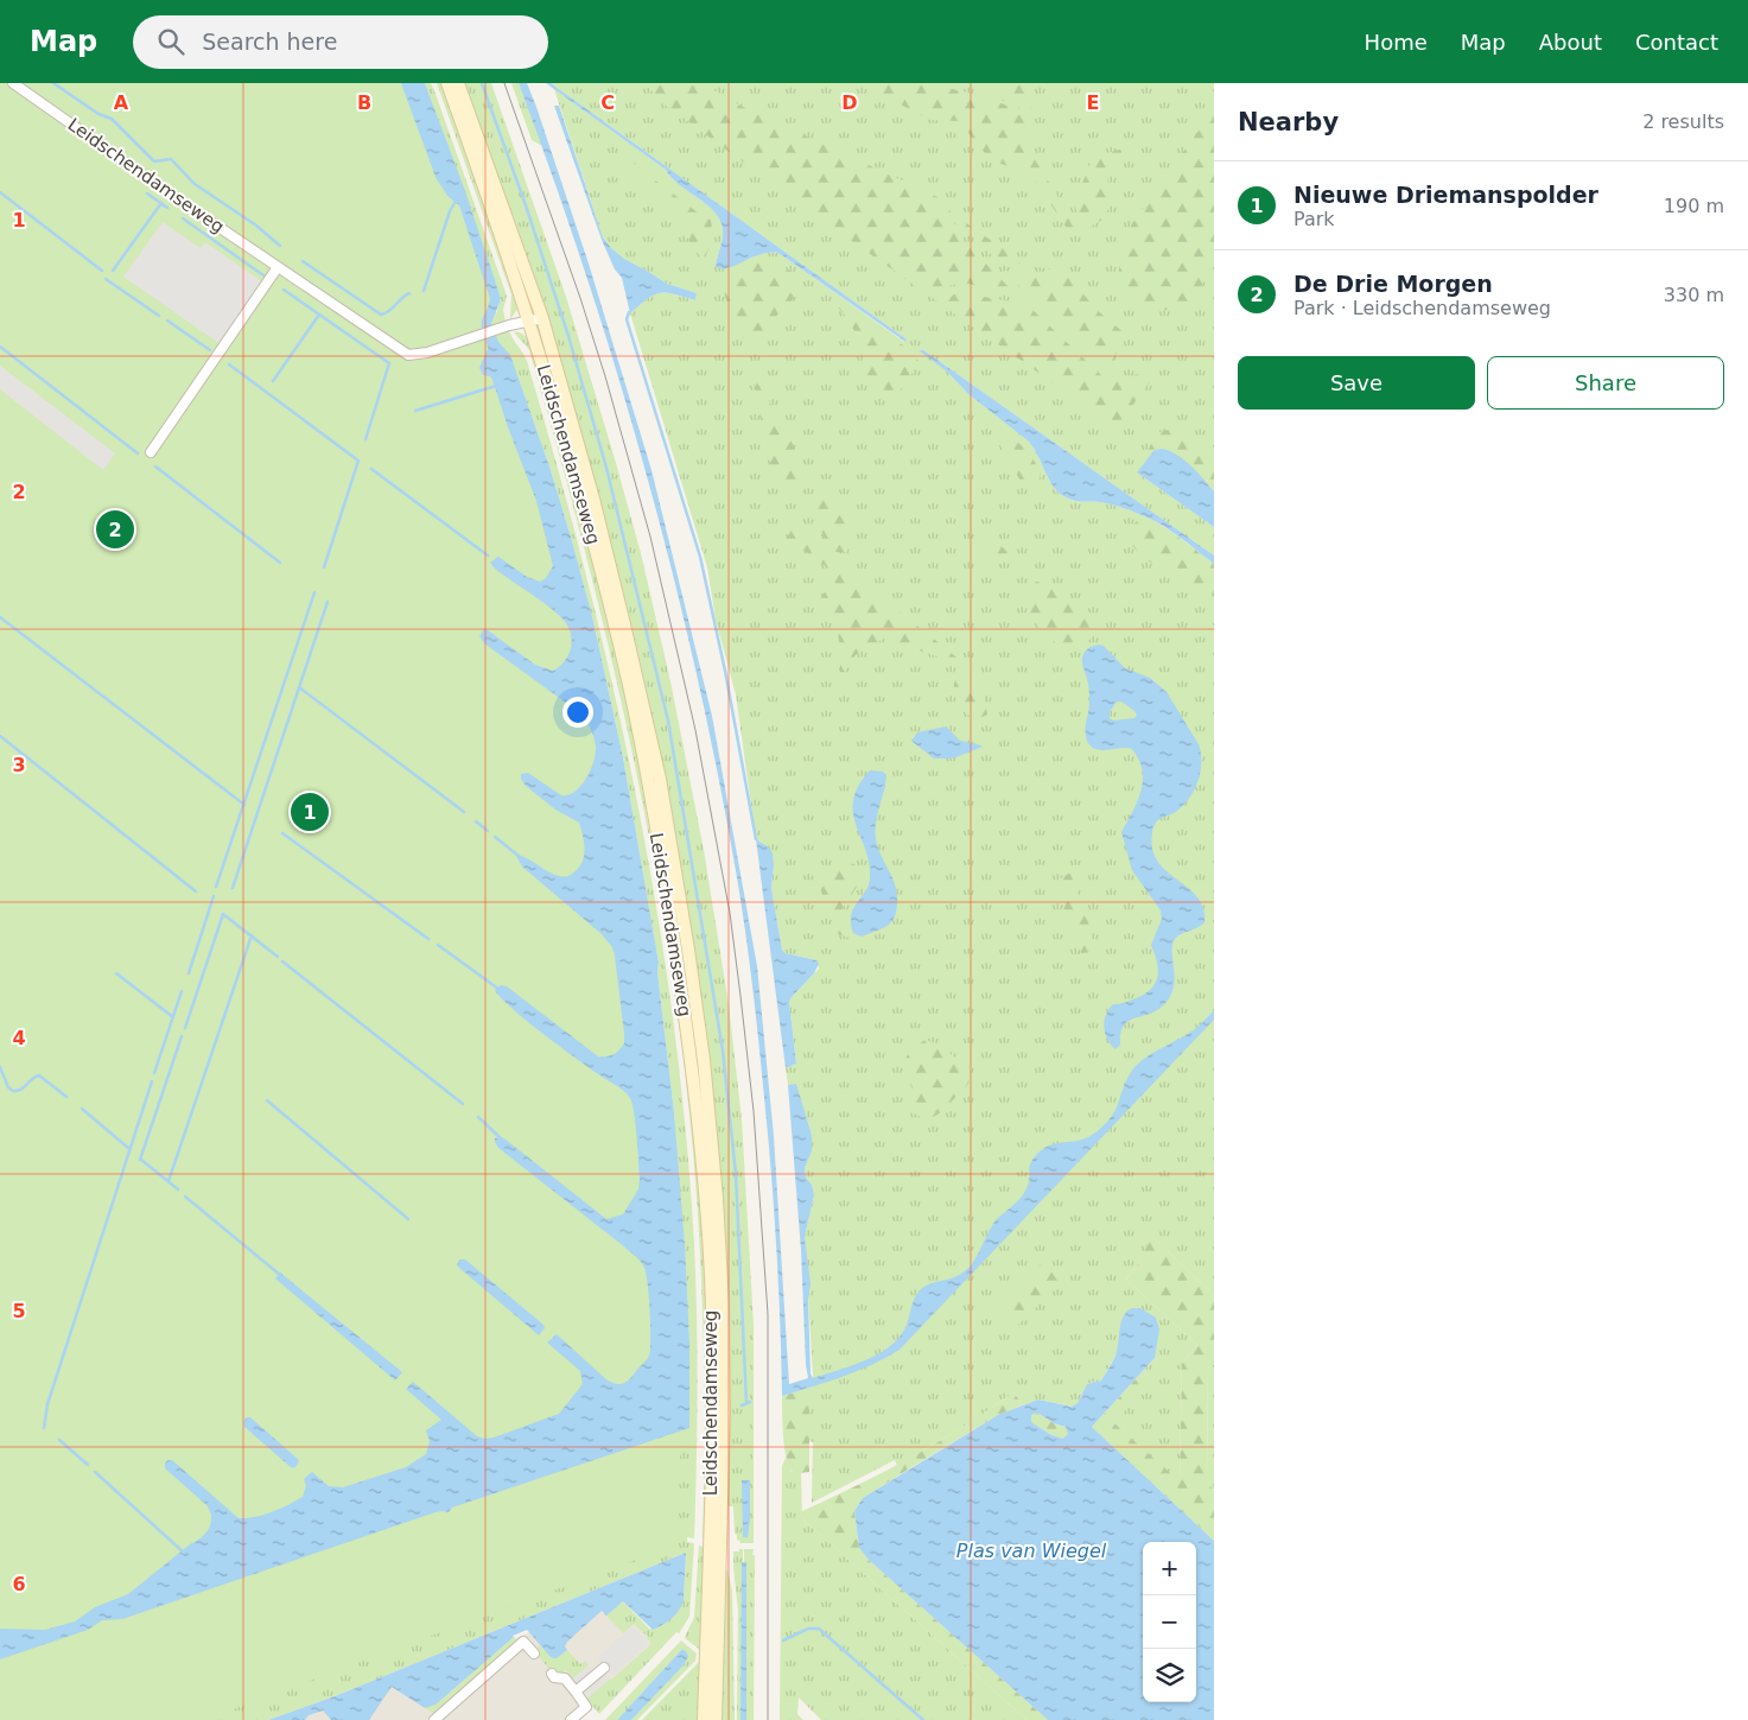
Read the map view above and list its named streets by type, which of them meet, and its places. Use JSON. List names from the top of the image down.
{
  "streets": {
    "main road": ["Leidschendamseweg"]
  },
  "water": ["Plas van Wiegel"],
  "page": {
    "header": "Map",
    "search": "Search here",
    "nav": [
      "Home",
      "Map",
      "About",
      "Contact"
    ],
    "heading": ["Nearby", "2 results"],
    "list": [
      {
        "mark": "1",
        "name": "Nieuwe Driemanspolder",
        "note": "Park",
        "value": "190 m"
      },
      {
        "mark": "2",
        "name": "De Drie Morgen",
        "note": "Park · Leidschendamseweg",
        "value": "330 m"
      }
    ],
    "buttons": ["Save", "Share"],
    "pins": ["2", "1"],
    "map_buttons": ["+", "−"]
  },
  "grid": {
    "columns": [
      "A",
      "B",
      "C",
      "D",
      "E"
    ],
    "rows": [
      "1",
      "2",
      "3",
      "4",
      "5",
      "6"
    ]
  }
}
